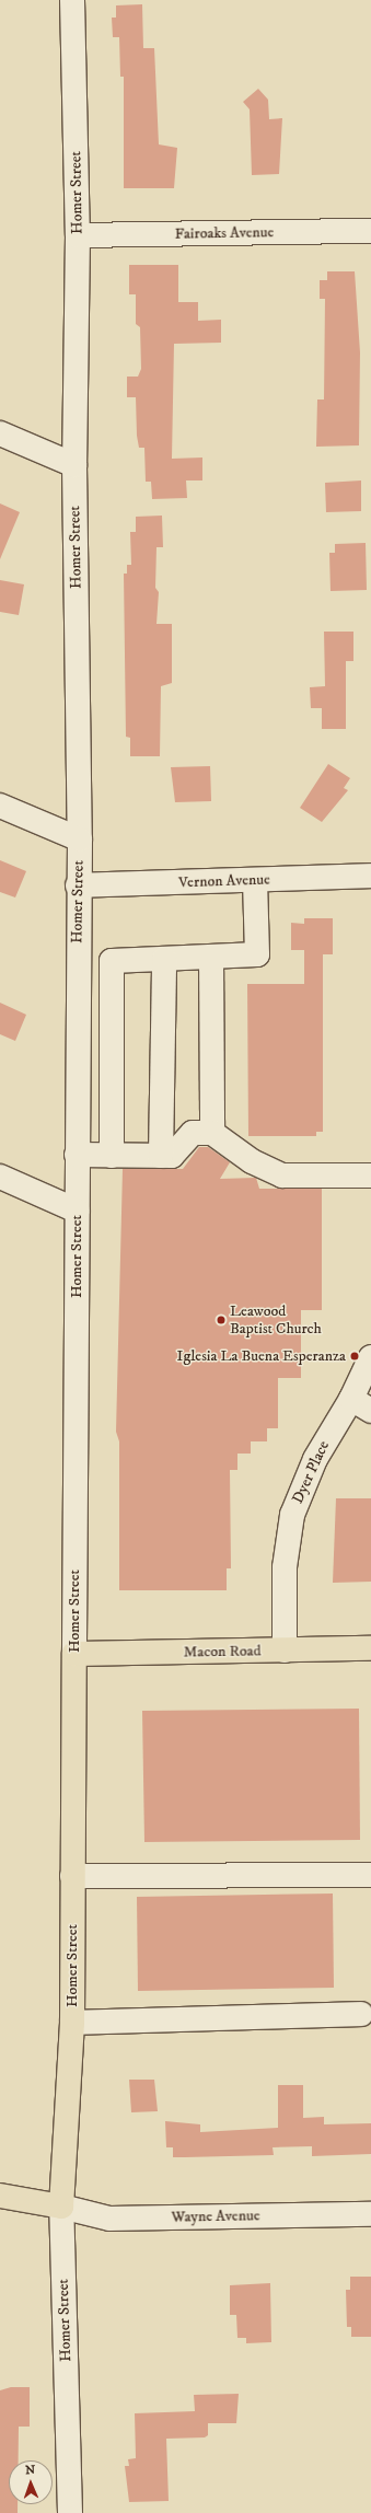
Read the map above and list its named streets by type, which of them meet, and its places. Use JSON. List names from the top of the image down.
{
  "streets": {
    "main road": ["Homer Street", "Macon Road"],
    "street": [
      "Fairoaks Avenue",
      "Vernon Avenue",
      "Dyer Place",
      "Wayne Avenue"
    ]
  },
  "crossings": [
    ["Homer Street", "Fairoaks Avenue"],
    ["Homer Street", "Vernon Avenue"],
    ["Homer Street", "Macon Road"],
    ["Homer Street", "Wayne Avenue"],
    ["Dyer Place", "Macon Road"]
  ],
  "places": ["Leawood Baptist Church", "Iglesia La Buena Esperanza"],
  "north": "top"
}
